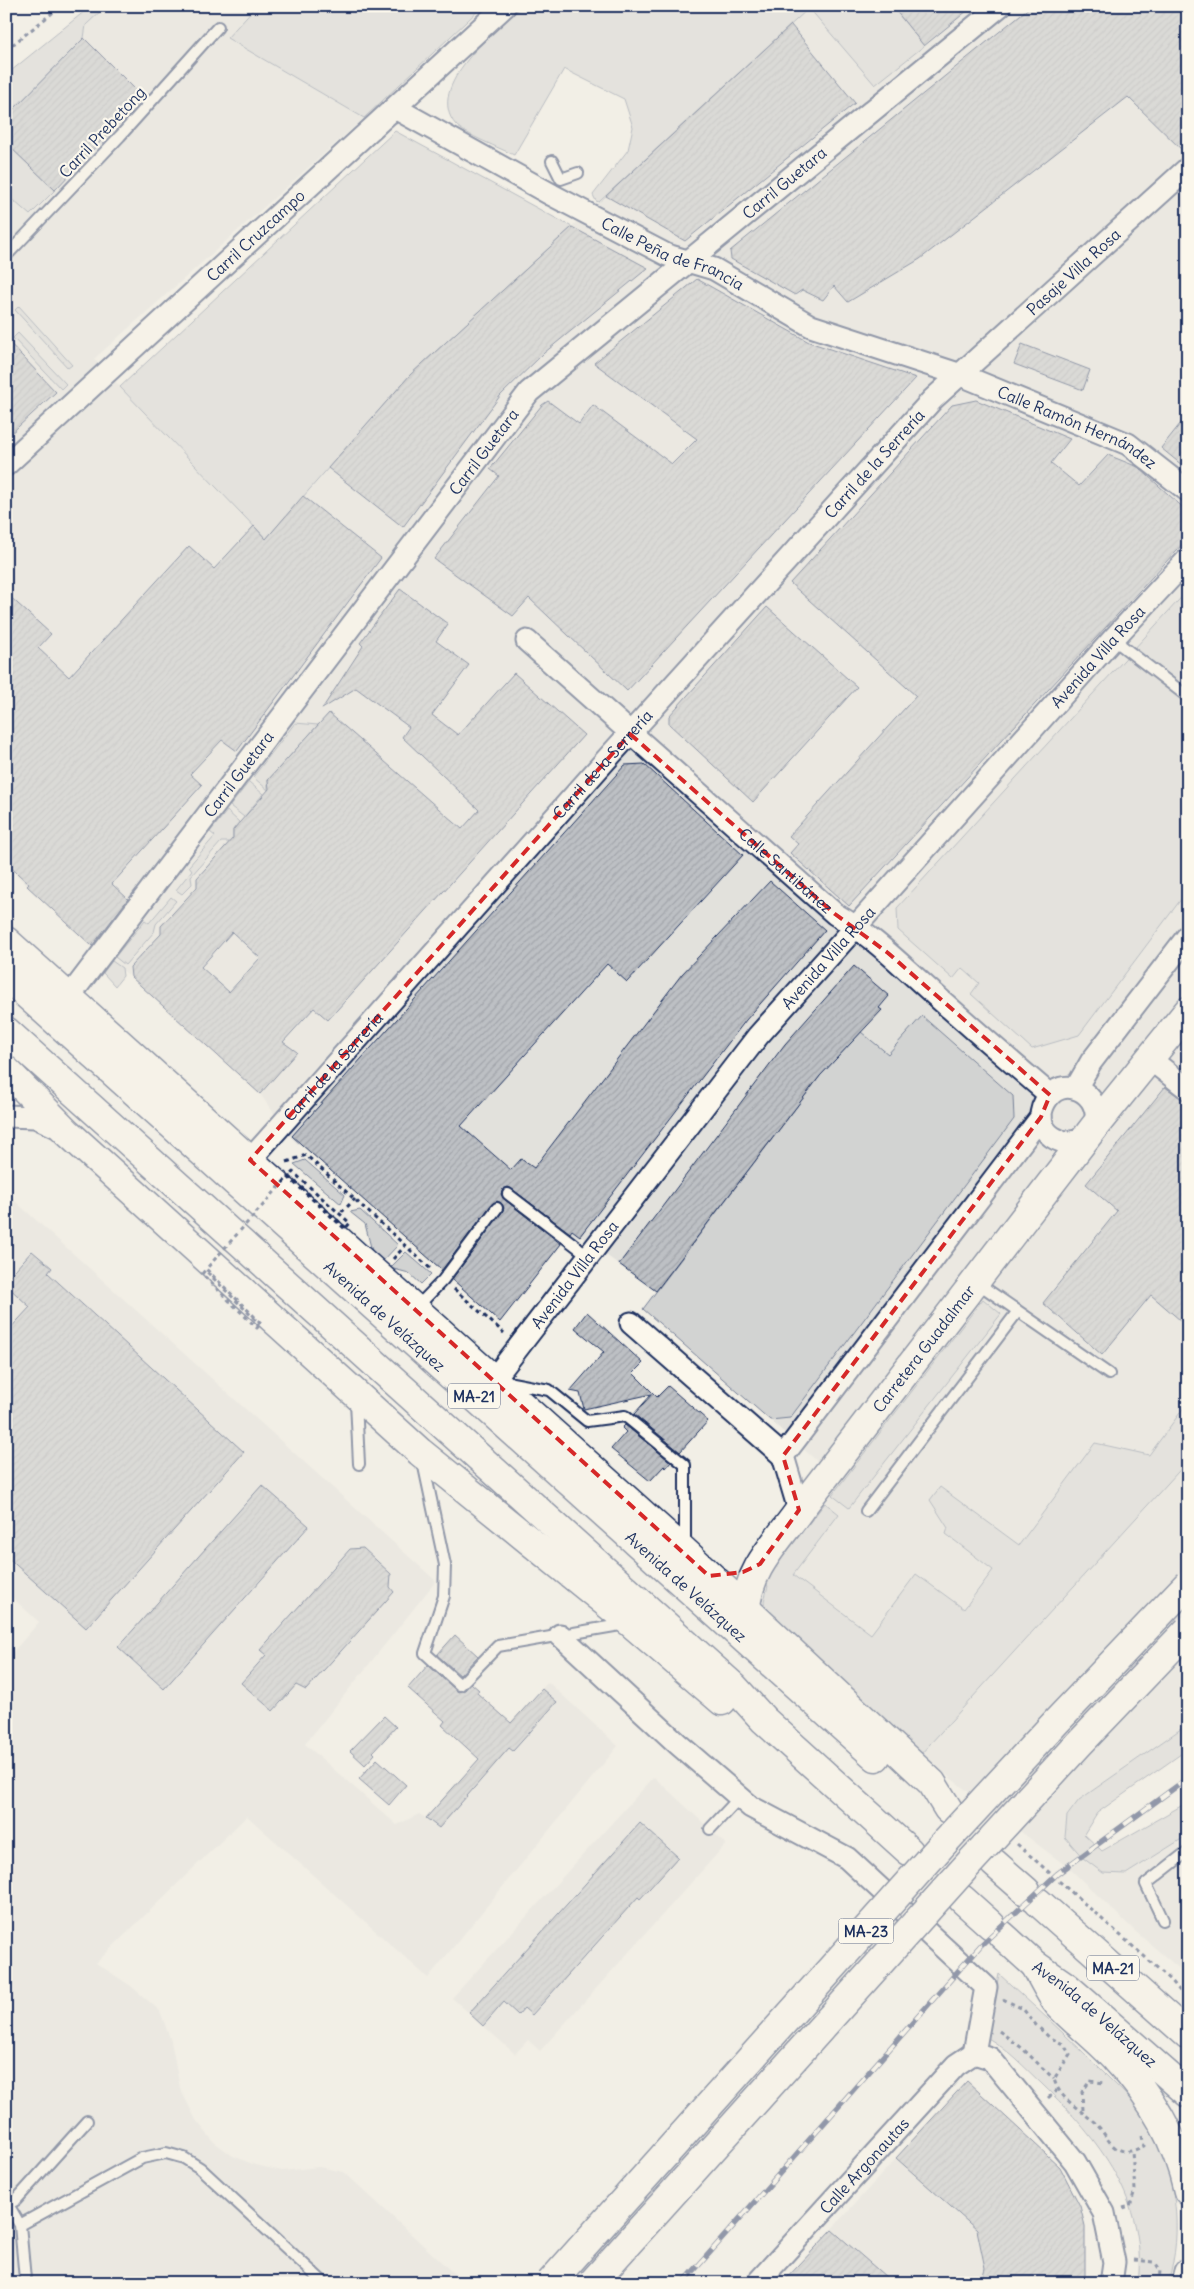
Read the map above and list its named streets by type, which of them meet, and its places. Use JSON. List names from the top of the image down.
{
  "streets": {
    "main road": [
      "Avenida de Velázquez",
      "Carretera Guadalmar",
      "MA-21",
      "MA-23"
    ],
    "street": [
      "Carril Guetara",
      "Carril Cruzcampo",
      "Calle Peña de Francia",
      "Pasaje Villa Rosa",
      "Calle Ramón Hernández",
      "Carril de la Serrería",
      "Avenida Villa Rosa",
      "Calle Santibánez",
      "Calle Argonautas"
    ],
    "lane": ["Carril Prebetong"]
  },
  "crossings": [
    ["Carril Guetara", "Calle Peña de Francia"],
    ["Carril Cruzcampo", "Calle Peña de Francia"],
    ["Calle Peña de Francia", "Pasaje Villa Rosa"],
    ["Calle Peña de Francia", "Calle Ramón Hernández"],
    ["Calle Peña de Francia", "Carril de la Serrería"],
    ["Pasaje Villa Rosa", "Calle Ramón Hernández"],
    ["Pasaje Villa Rosa", "Carril de la Serrería"],
    ["Calle Ramón Hernández", "Carril de la Serrería"],
    ["Carril de la Serrería", "Calle Santibánez"],
    ["Avenida Villa Rosa", "Calle Santibánez"],
    ["Calle Santibánez", "Carretera Guadalmar"],
    ["Avenida de Velázquez", "Carretera Guadalmar"]
  ]
}
